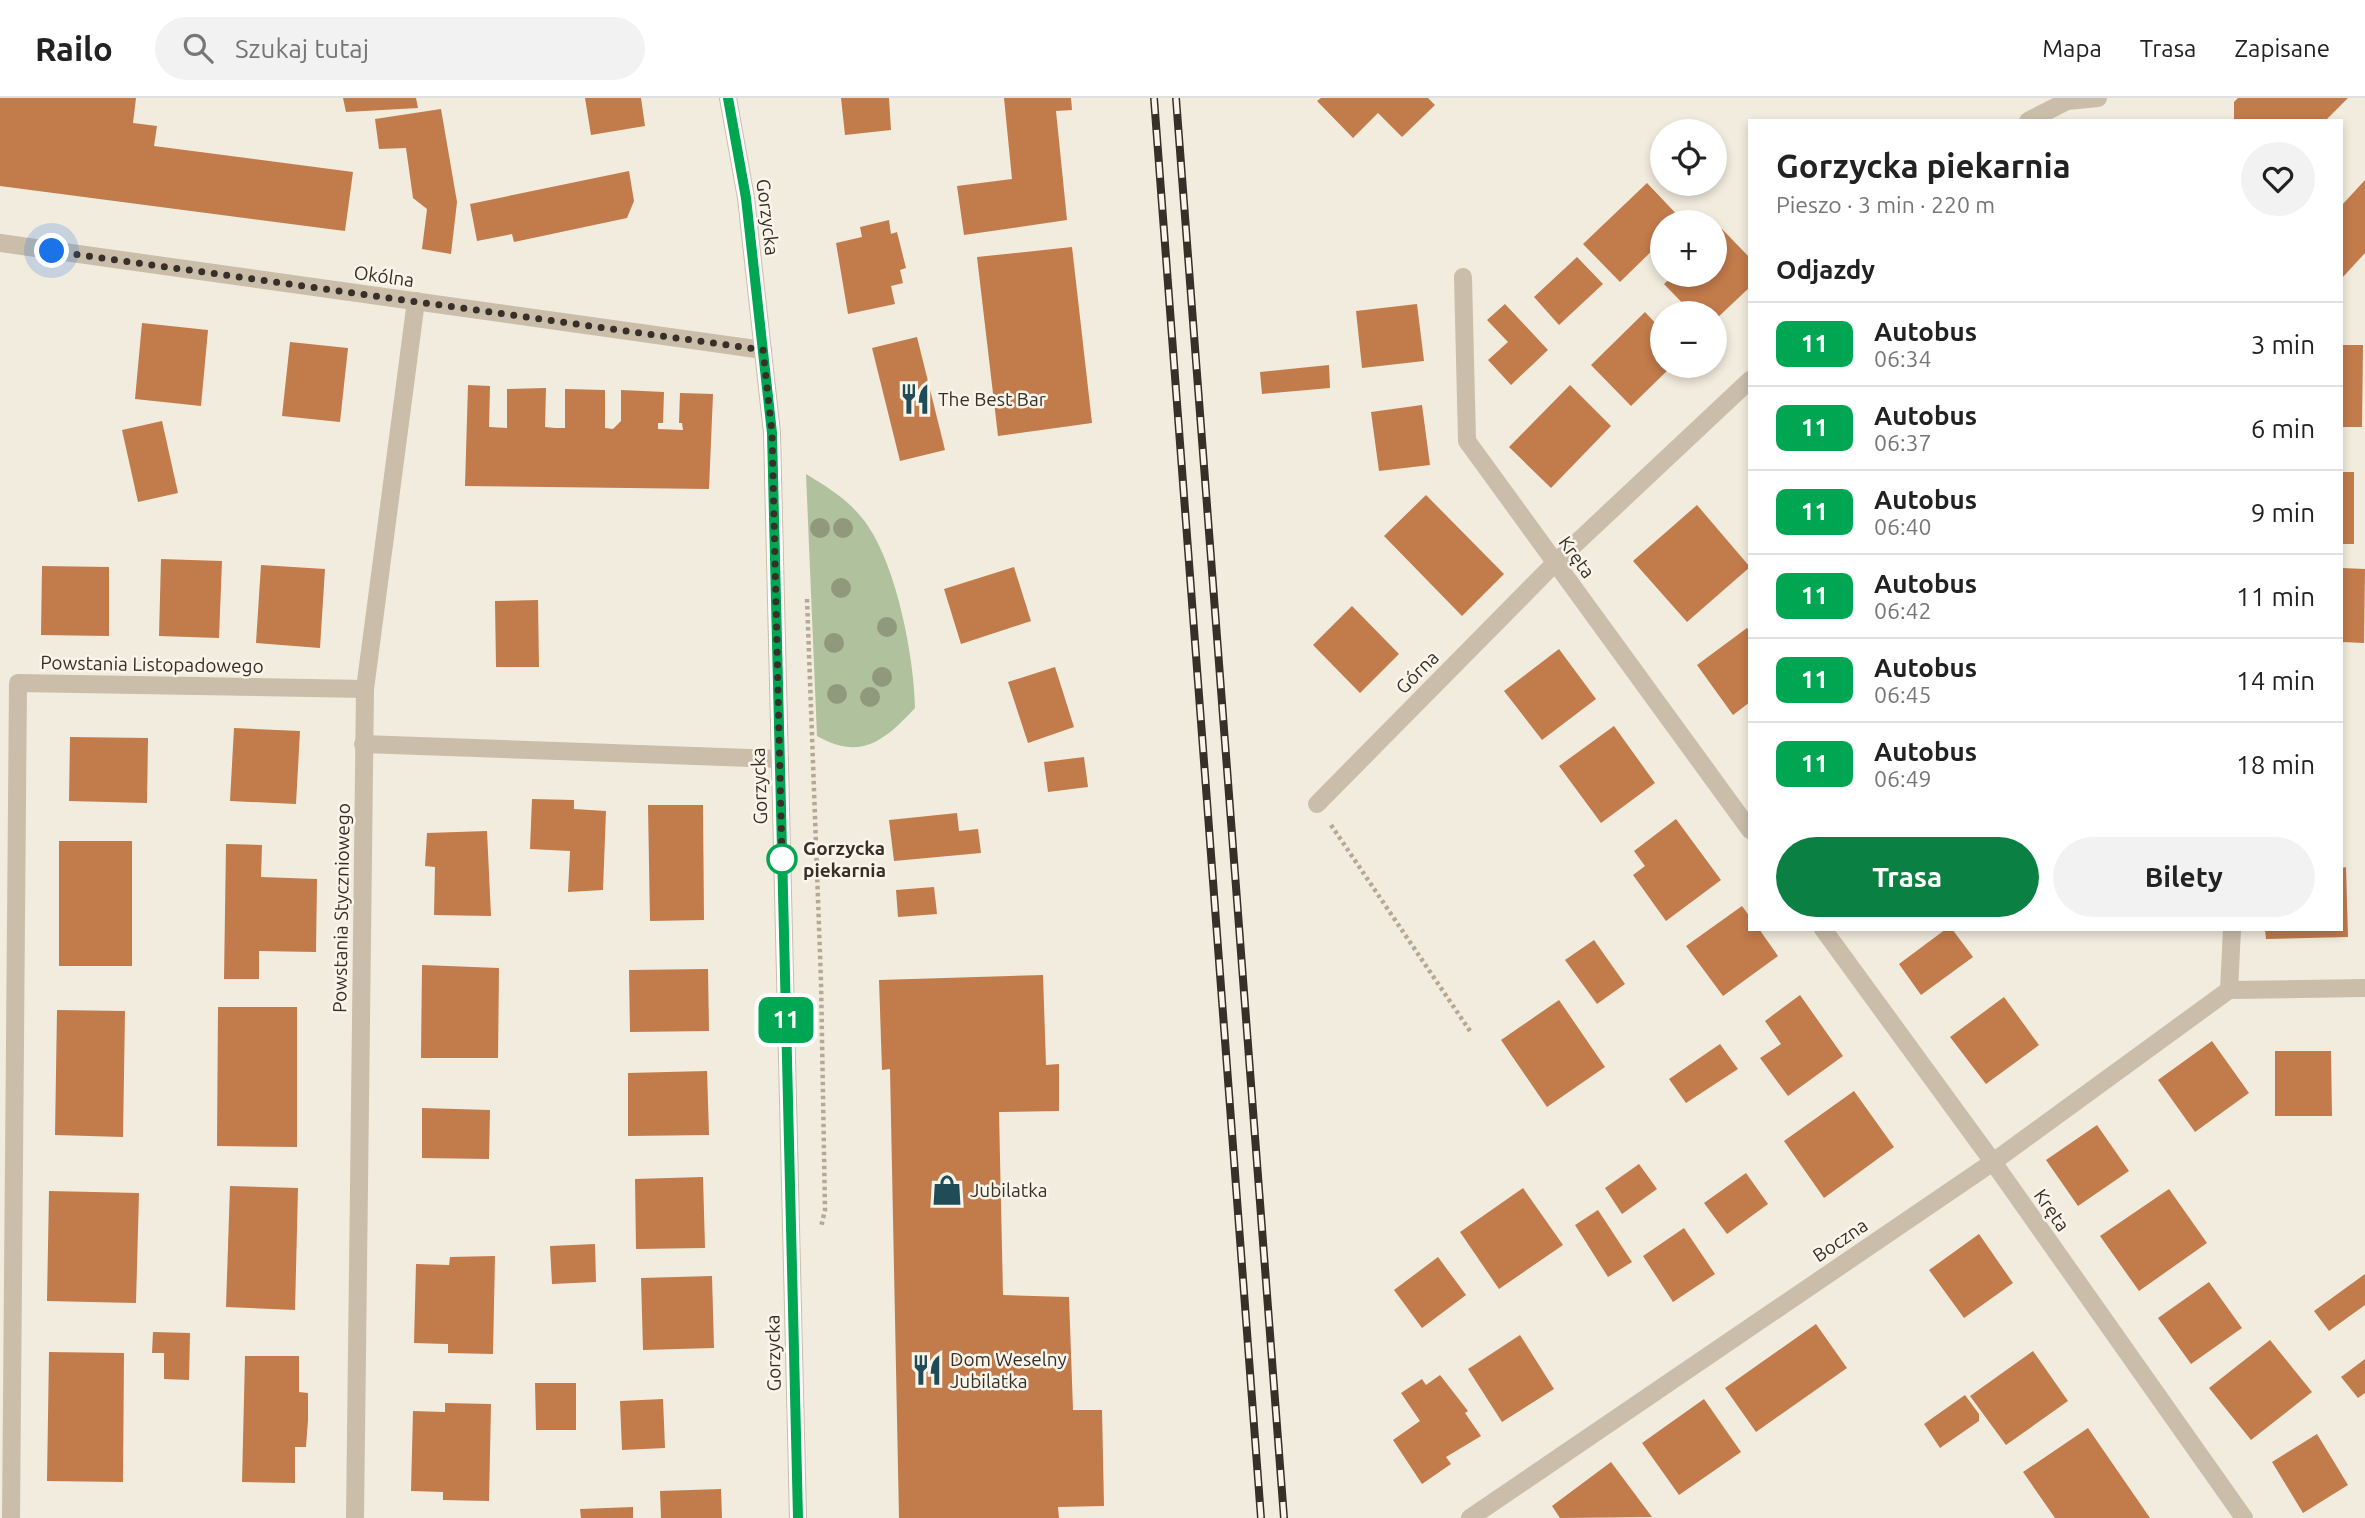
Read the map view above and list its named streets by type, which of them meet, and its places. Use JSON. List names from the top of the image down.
{
  "streets": {
    "street": [
      "Gorzycka",
      "Okólna",
      "Kręta",
      "Powstania Listopadowego",
      "Górna",
      "Powstania Styczniowego",
      "Boczna"
    ]
  },
  "crossings": [
    ["Gorzycka", "Okólna"],
    ["Okólna", "Powstania Styczniowego"],
    ["Kręta", "Górna"],
    ["Kręta", "Boczna"],
    ["Powstania Listopadowego", "Powstania Styczniowego"]
  ],
  "places": {
    "restaurant": ["The Best Bar", "Dom Weselny Jubilatka"],
    "other": ["Gorzycka piekarnia"],
    "shop": ["Jubilatka"]
  },
  "lines": ["bus line 11"],
  "page": {
    "header": "Railo",
    "search": "Szukaj tutaj",
    "nav": ["Mapa", "Trasa", "Zapisane"],
    "on_map": "11",
    "map_buttons": ["+", "−"],
    "heading": [
      ["Gorzycka piekarnia", "Pieszo · 3 min · 220 m"],
      "Odjazdy"
    ],
    "list": [
      {
        "mark": "11",
        "name": "Autobus",
        "note": "06:34",
        "value": "3 min"
      },
      {
        "mark": "11",
        "name": "Autobus",
        "note": "06:37",
        "value": "6 min"
      },
      {
        "mark": "11",
        "name": "Autobus",
        "note": "06:40",
        "value": "9 min"
      },
      {
        "mark": "11",
        "name": "Autobus",
        "note": "06:42",
        "value": "11 min"
      },
      {
        "mark": "11",
        "name": "Autobus",
        "note": "06:45",
        "value": "14 min"
      },
      {
        "mark": "11",
        "name": "Autobus",
        "note": "06:49",
        "value": "18 min"
      }
    ],
    "buttons": ["Trasa", "Bilety"]
  }
}
